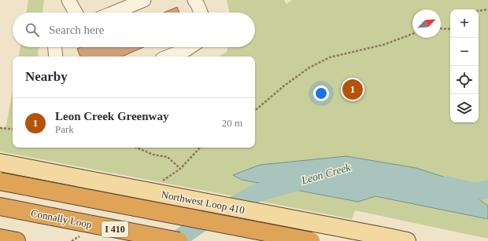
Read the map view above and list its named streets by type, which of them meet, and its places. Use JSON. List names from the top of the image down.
{
  "streets": {
    "highway": ["Connally Loop", "I 410"],
    "main road": ["Northwest Loop 410"]
  },
  "water": ["Leon Creek"],
  "north": "top right",
  "page": {
    "map_buttons": ["+", "−"],
    "search": "Search here",
    "heading": "Nearby",
    "pins": "1",
    "list": [
      {
        "mark": "1",
        "name": "Leon Creek Greenway",
        "note": "Park",
        "value": "20 m"
      }
    ]
  }
}
